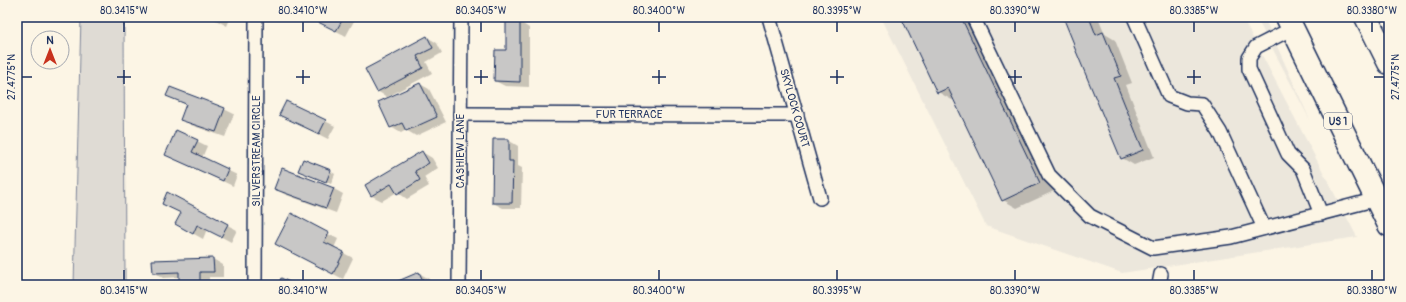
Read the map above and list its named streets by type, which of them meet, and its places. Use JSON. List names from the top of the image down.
{
  "streets": {
    "main road": ["US 1"],
    "lane": [
      "SKYLOCK COURT",
      "FUR TERRACE",
      "SILVERSTREAM CIRCLE",
      "CASHIEW LANE"
    ]
  },
  "crossings": [
    ["SKYLOCK COURT", "FUR TERRACE"],
    ["FUR TERRACE", "CASHIEW LANE"]
  ],
  "north": "top",
  "coordinates": [
    "80.3415°W",
    "80.3410°W",
    "80.3405°W",
    "80.3400°W",
    "80.3395°W",
    "80.3390°W",
    "80.3385°W",
    "80.3380°W",
    "27.4775°N"
  ]
}
